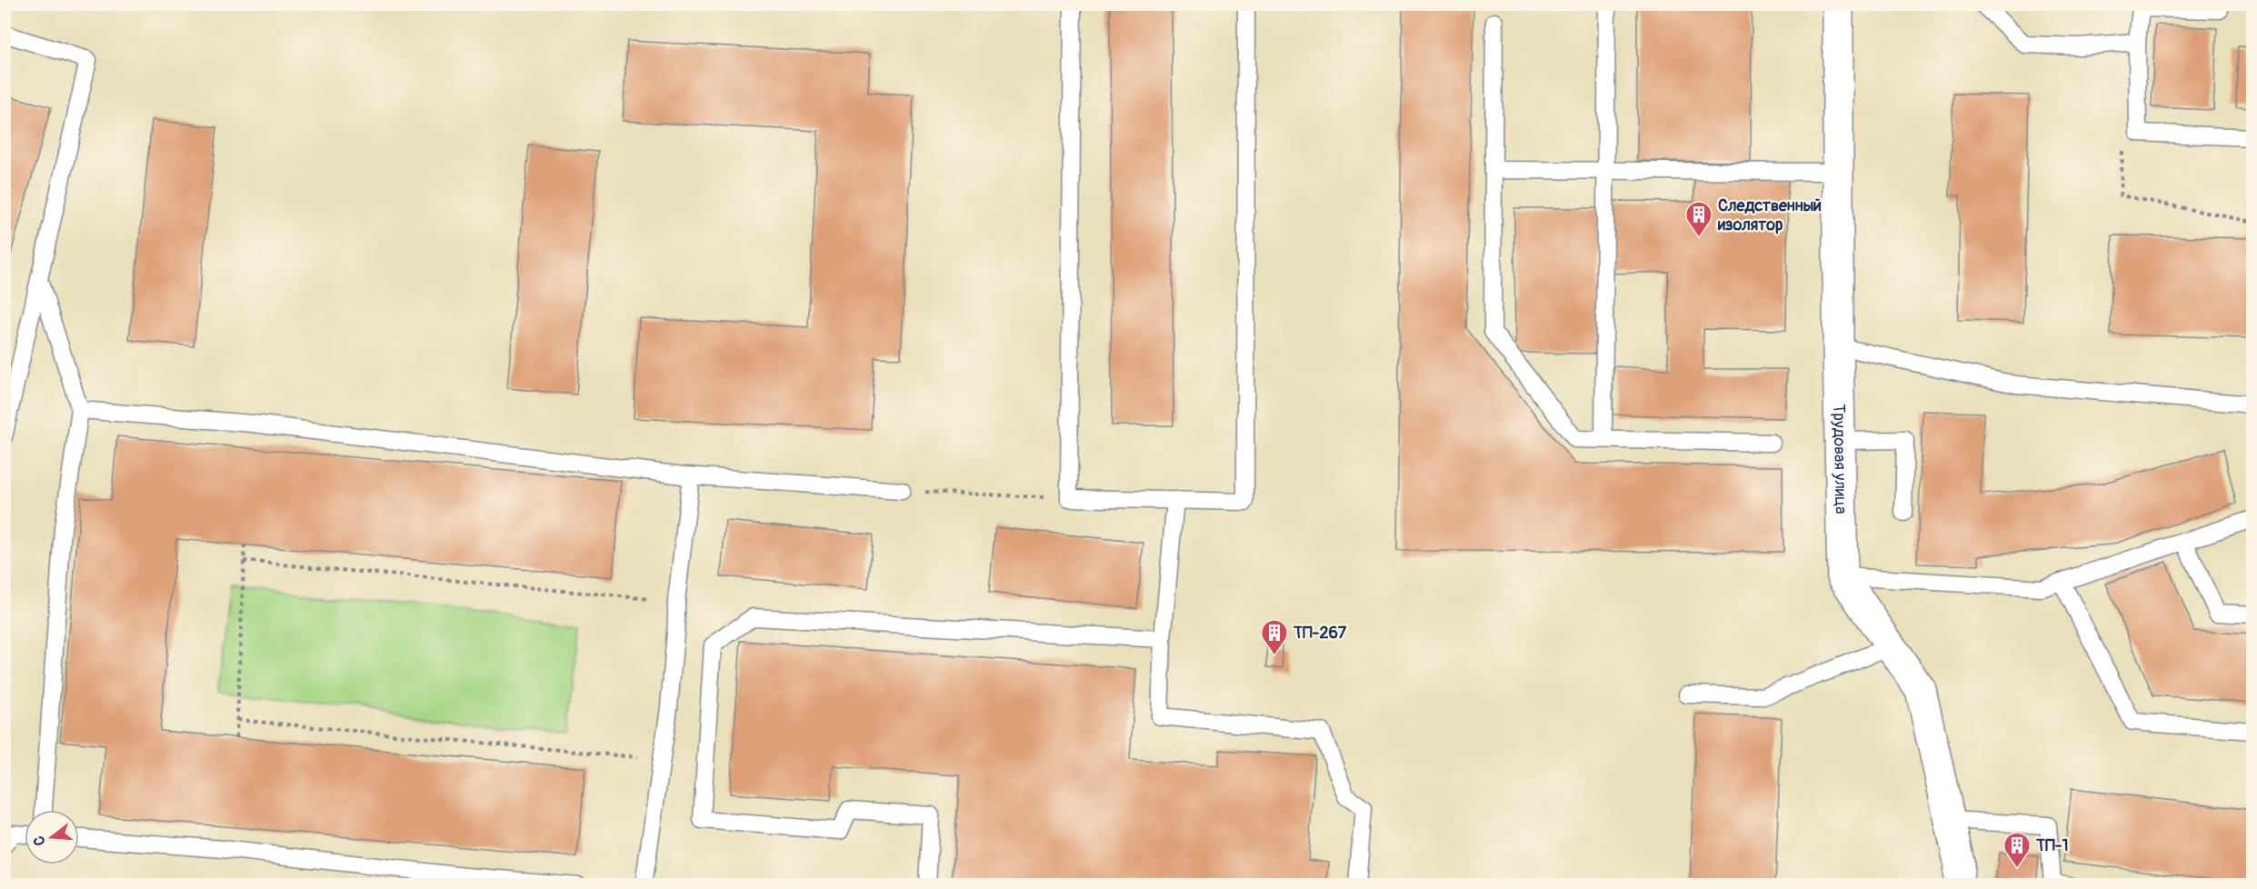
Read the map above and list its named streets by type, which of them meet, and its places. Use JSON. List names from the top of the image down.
{
  "streets": {
    "street": ["Трудовая улица"]
  },
  "places": {
    "building": ["Следственный изолятор", "ТП-267", "ТП-1"]
  },
  "north": "left"
}
